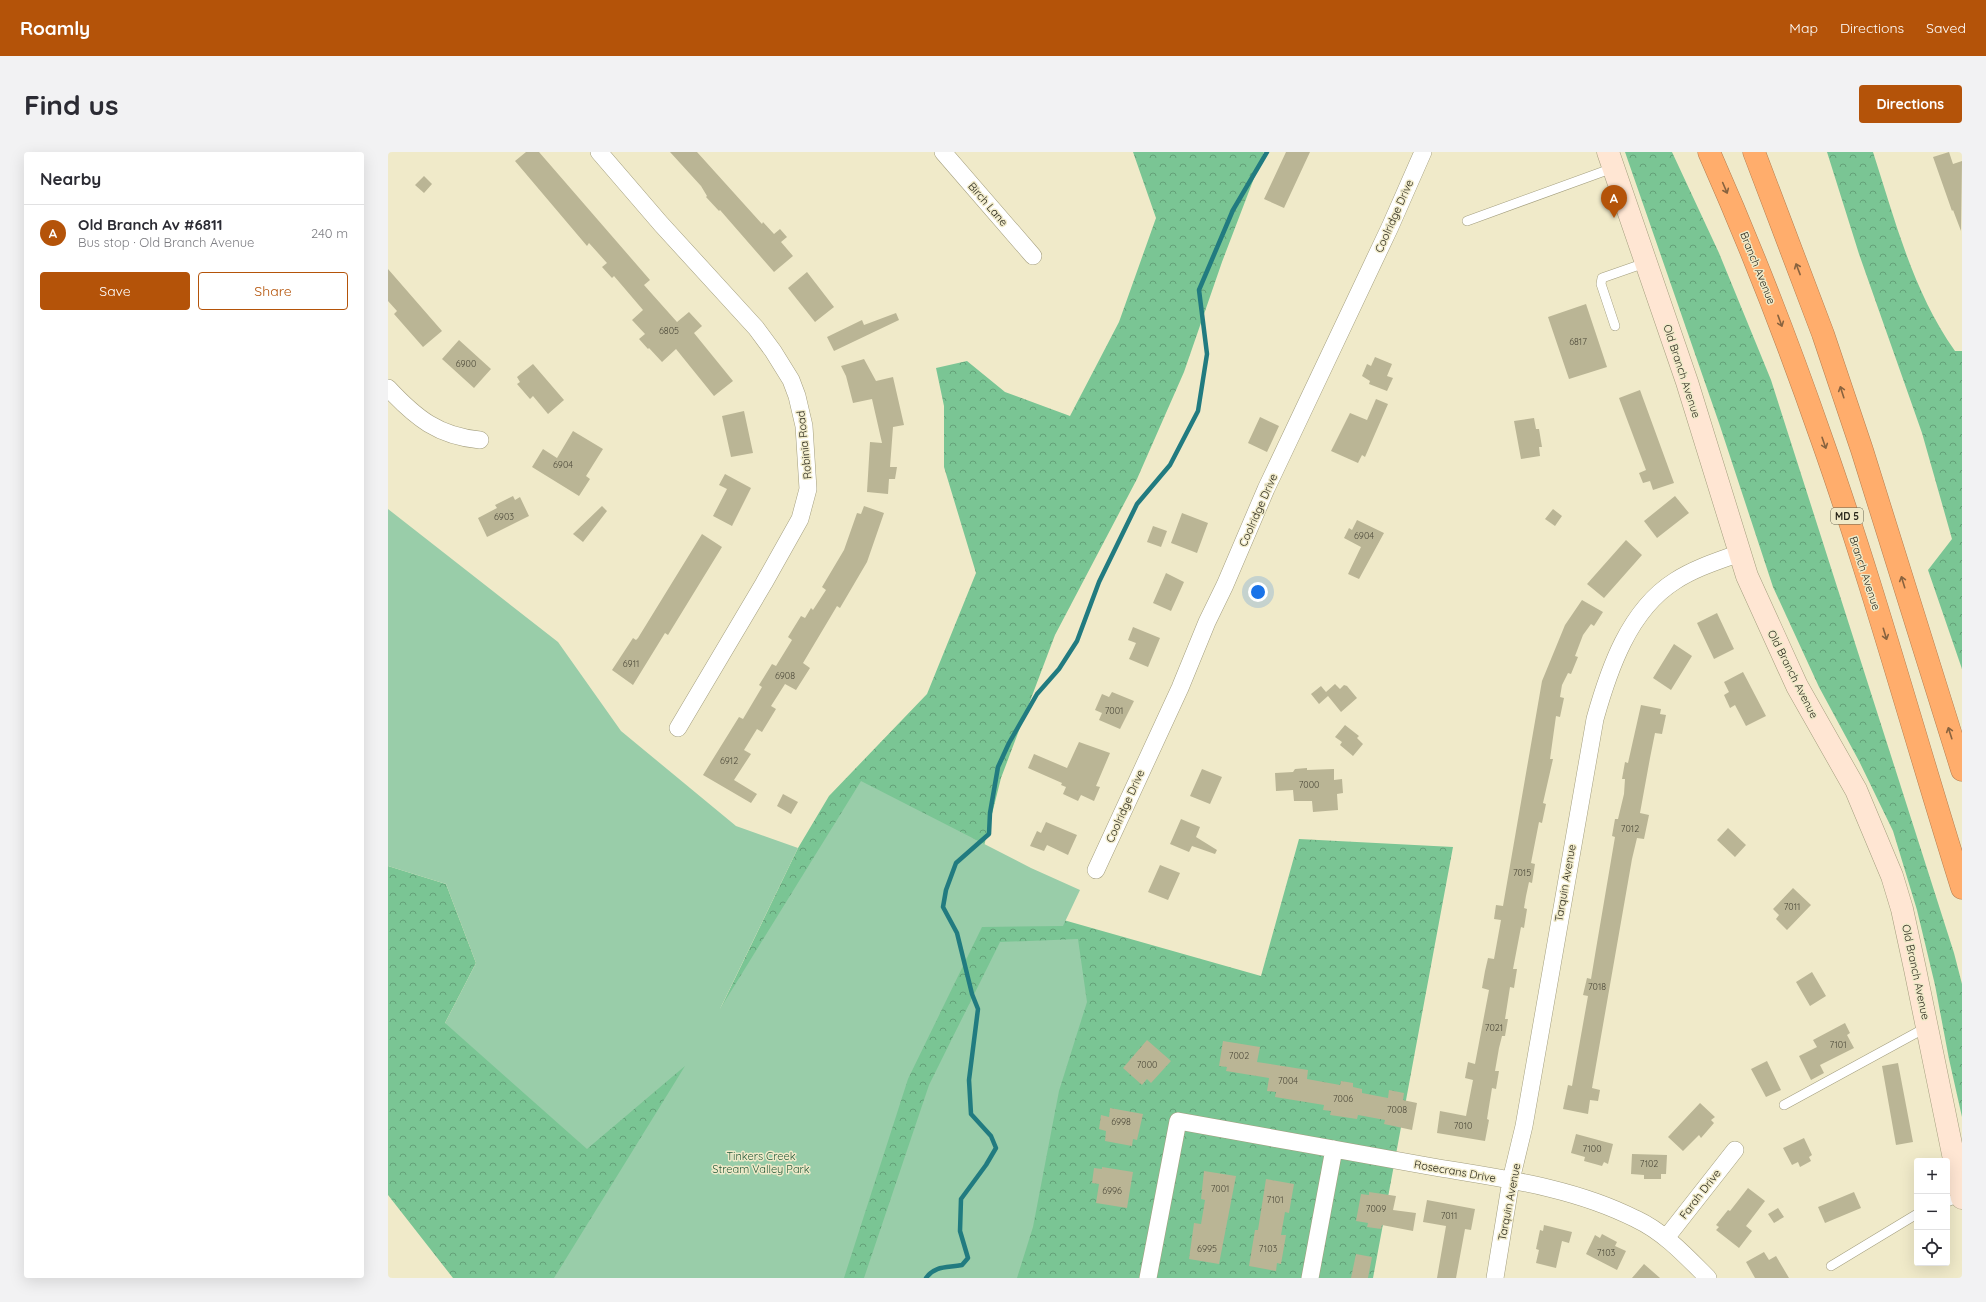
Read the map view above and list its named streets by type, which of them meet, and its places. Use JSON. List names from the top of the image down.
{
  "streets": {
    "highway": ["Branch Avenue", "MD 5"],
    "main road": ["Old Branch Avenue"],
    "street": [
      "Birch Lane",
      "Coolridge Drive",
      "Robinia Road",
      "Tarquin Avenue",
      "Rosecrans Drive",
      "Farah Drive"
    ]
  },
  "crossings": [
    ["Old Branch Avenue", "Tarquin Avenue"],
    ["Tarquin Avenue", "Rosecrans Drive"],
    ["Rosecrans Drive", "Farah Drive"]
  ],
  "parks": ["Tinkers Creek Stream Valley Park"],
  "house_numbers": [
    "6805",
    "6817",
    "6900",
    "6904",
    "6903",
    "6904",
    "6911",
    "6908",
    "7001",
    "6912",
    "7000",
    "7012",
    "7015",
    "7011",
    "7018",
    "7021",
    "7101",
    "7002",
    "7000",
    "7004",
    "7006",
    "7008",
    "6998",
    "7010",
    "7100",
    "7102",
    "7001",
    "6996",
    "7101",
    "7009",
    "7011",
    "6995",
    "7103",
    "7103"
  ],
  "page": {
    "header": "Roamly",
    "nav": ["Map", "Directions", "Saved"],
    "buttons": [
      "Directions",
      ["Save", "Share"]
    ],
    "title": "Find us",
    "heading": "Nearby",
    "pins": "A",
    "list": [
      {
        "mark": "A",
        "name": "Old Branch Av #6811",
        "note": "Bus stop · Old Branch Avenue",
        "value": "240 m"
      }
    ],
    "map_buttons": ["+", "−"]
  }
}
